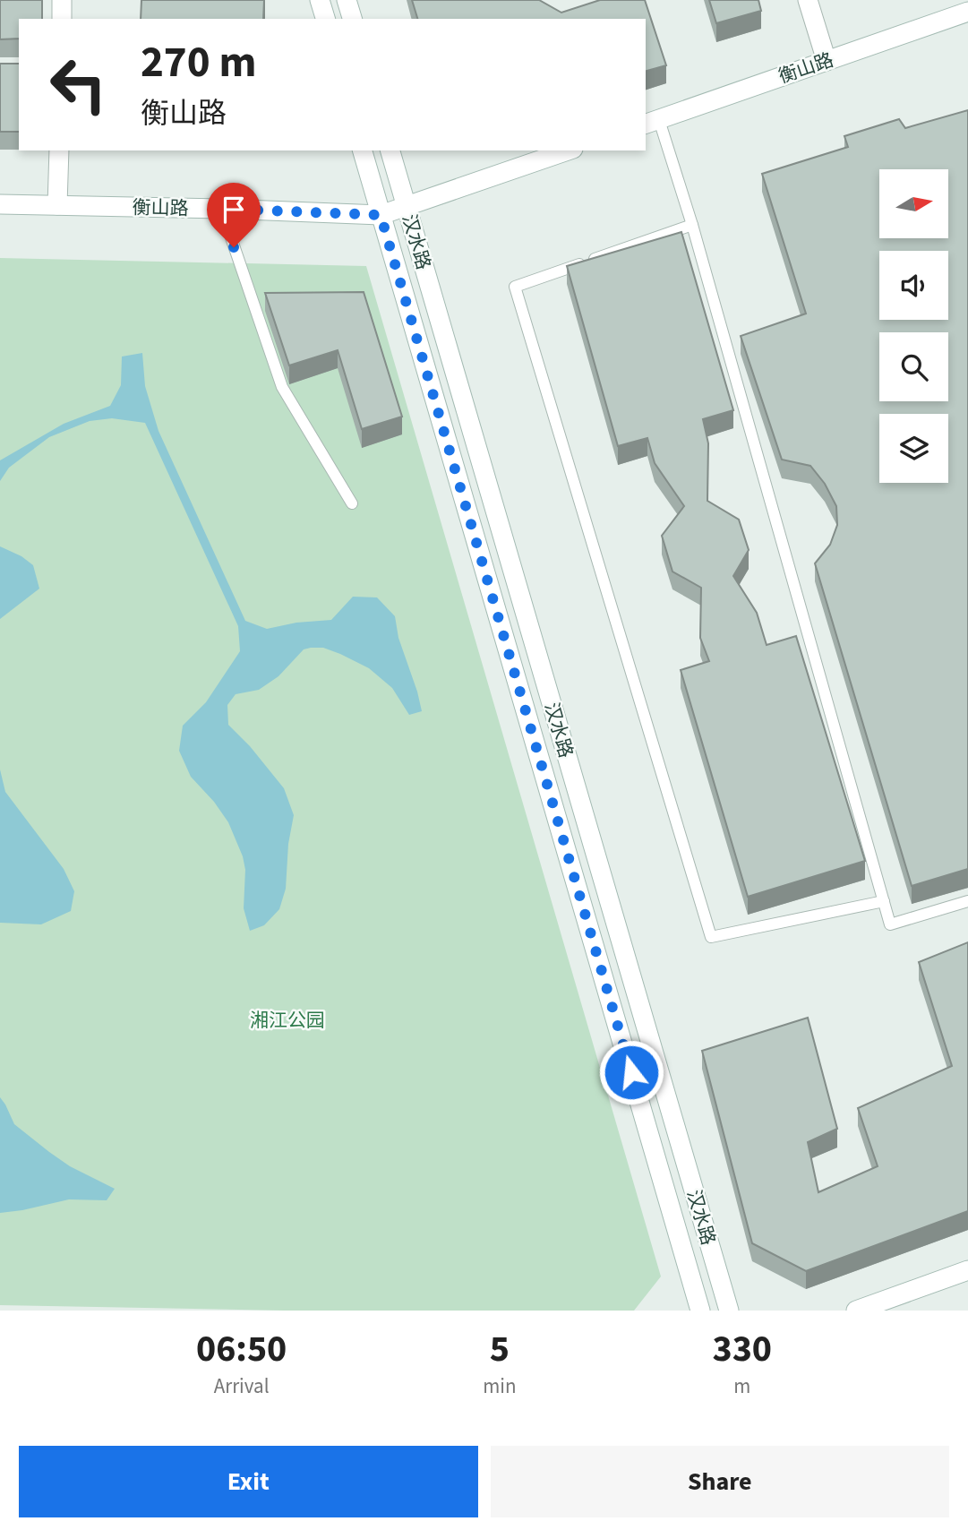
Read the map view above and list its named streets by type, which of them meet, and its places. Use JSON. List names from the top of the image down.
{
  "streets": {
    "main road": ["衡山路", "汉水路"]
  },
  "crossings": [
    ["衡山路", "汉水路"]
  ],
  "parks": ["湘江公园"],
  "north": "right",
  "page": {
    "turn": ["270 m", "衡山路"],
    "eta": [
      "06:50",
      "Arrival",
      "5",
      "min",
      "330",
      "m"
    ],
    "buttons": ["Exit", "Share"]
  }
}
